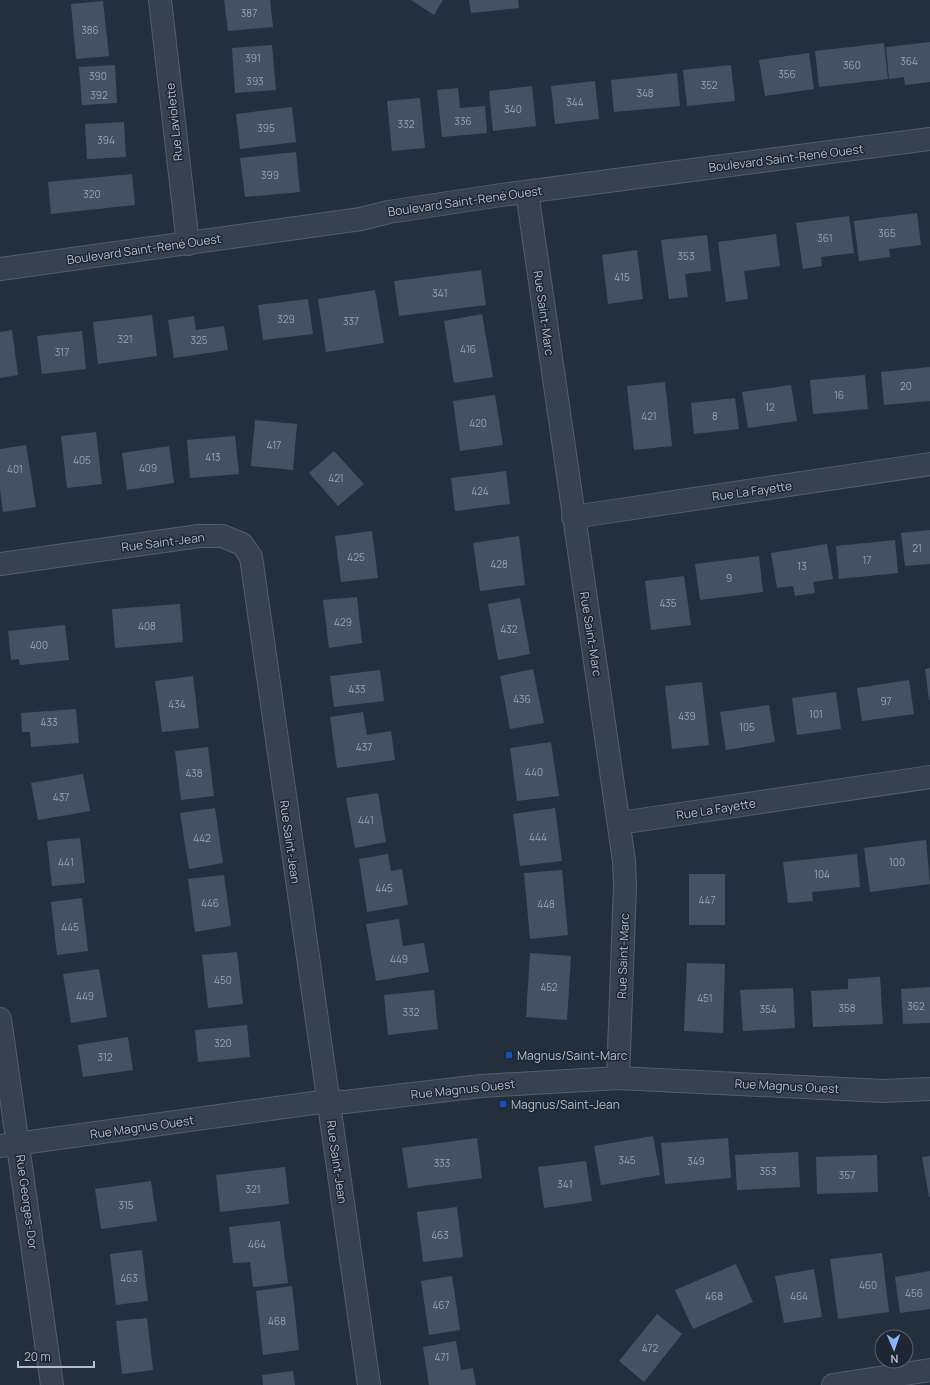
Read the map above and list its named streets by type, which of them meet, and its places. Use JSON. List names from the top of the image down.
{
  "streets": {
    "street": [
      "Rue Laviolette",
      "Boulevard Saint-René Ouest",
      "Rue Saint-Marc",
      "Rue La Fayette",
      "Rue Saint-Jean",
      "Rue Magnus Ouest",
      "Rue Georges-Dor"
    ]
  },
  "crossings": [
    ["Rue Laviolette", "Boulevard Saint-René Ouest"],
    ["Boulevard Saint-René Ouest", "Rue Saint-Marc"],
    ["Rue Saint-Marc", "Rue La Fayette"],
    ["Rue Saint-Marc", "Rue Magnus Ouest"],
    ["Rue Saint-Jean", "Rue Magnus Ouest"],
    ["Rue Magnus Ouest", "Rue Georges-Dor"]
  ],
  "places": {
    "transit": ["Magnus/Saint-Marc", "Magnus/Saint-Jean"]
  },
  "house_numbers": [
    "387",
    "386",
    "391",
    "364",
    "360",
    "356",
    "390",
    "393",
    "352",
    "348",
    "392",
    "344",
    "340",
    "336",
    "332",
    "395",
    "394",
    "399",
    "320",
    "365",
    "361",
    "353",
    "415",
    "341",
    "329",
    "337",
    "321",
    "325",
    "416",
    "317",
    "20",
    "16",
    "12",
    "421",
    "8",
    "420",
    "417",
    "413",
    "405",
    "409",
    "401",
    "421",
    "424",
    "21",
    "425",
    "17",
    "428",
    "13",
    "9",
    "435",
    "429",
    "408",
    "432",
    "400",
    "433",
    "436",
    "97",
    "434",
    "101",
    "439",
    "433",
    "105",
    "437",
    "440",
    "438",
    "437",
    "441",
    "444",
    "442",
    "441",
    "100",
    "104",
    "445",
    "447",
    "446",
    "448",
    "445",
    "449",
    "450",
    "452",
    "449",
    "451",
    "362",
    "358",
    "354",
    "332",
    "320",
    "312",
    "345",
    "349",
    "333",
    "353",
    "357",
    "341",
    "321",
    "315",
    "463",
    "464",
    "463",
    "460",
    "456",
    "468",
    "464",
    "467",
    "468",
    "472",
    "471"
  ],
  "scale_bar": "20 m",
  "north": "bottom"
}
